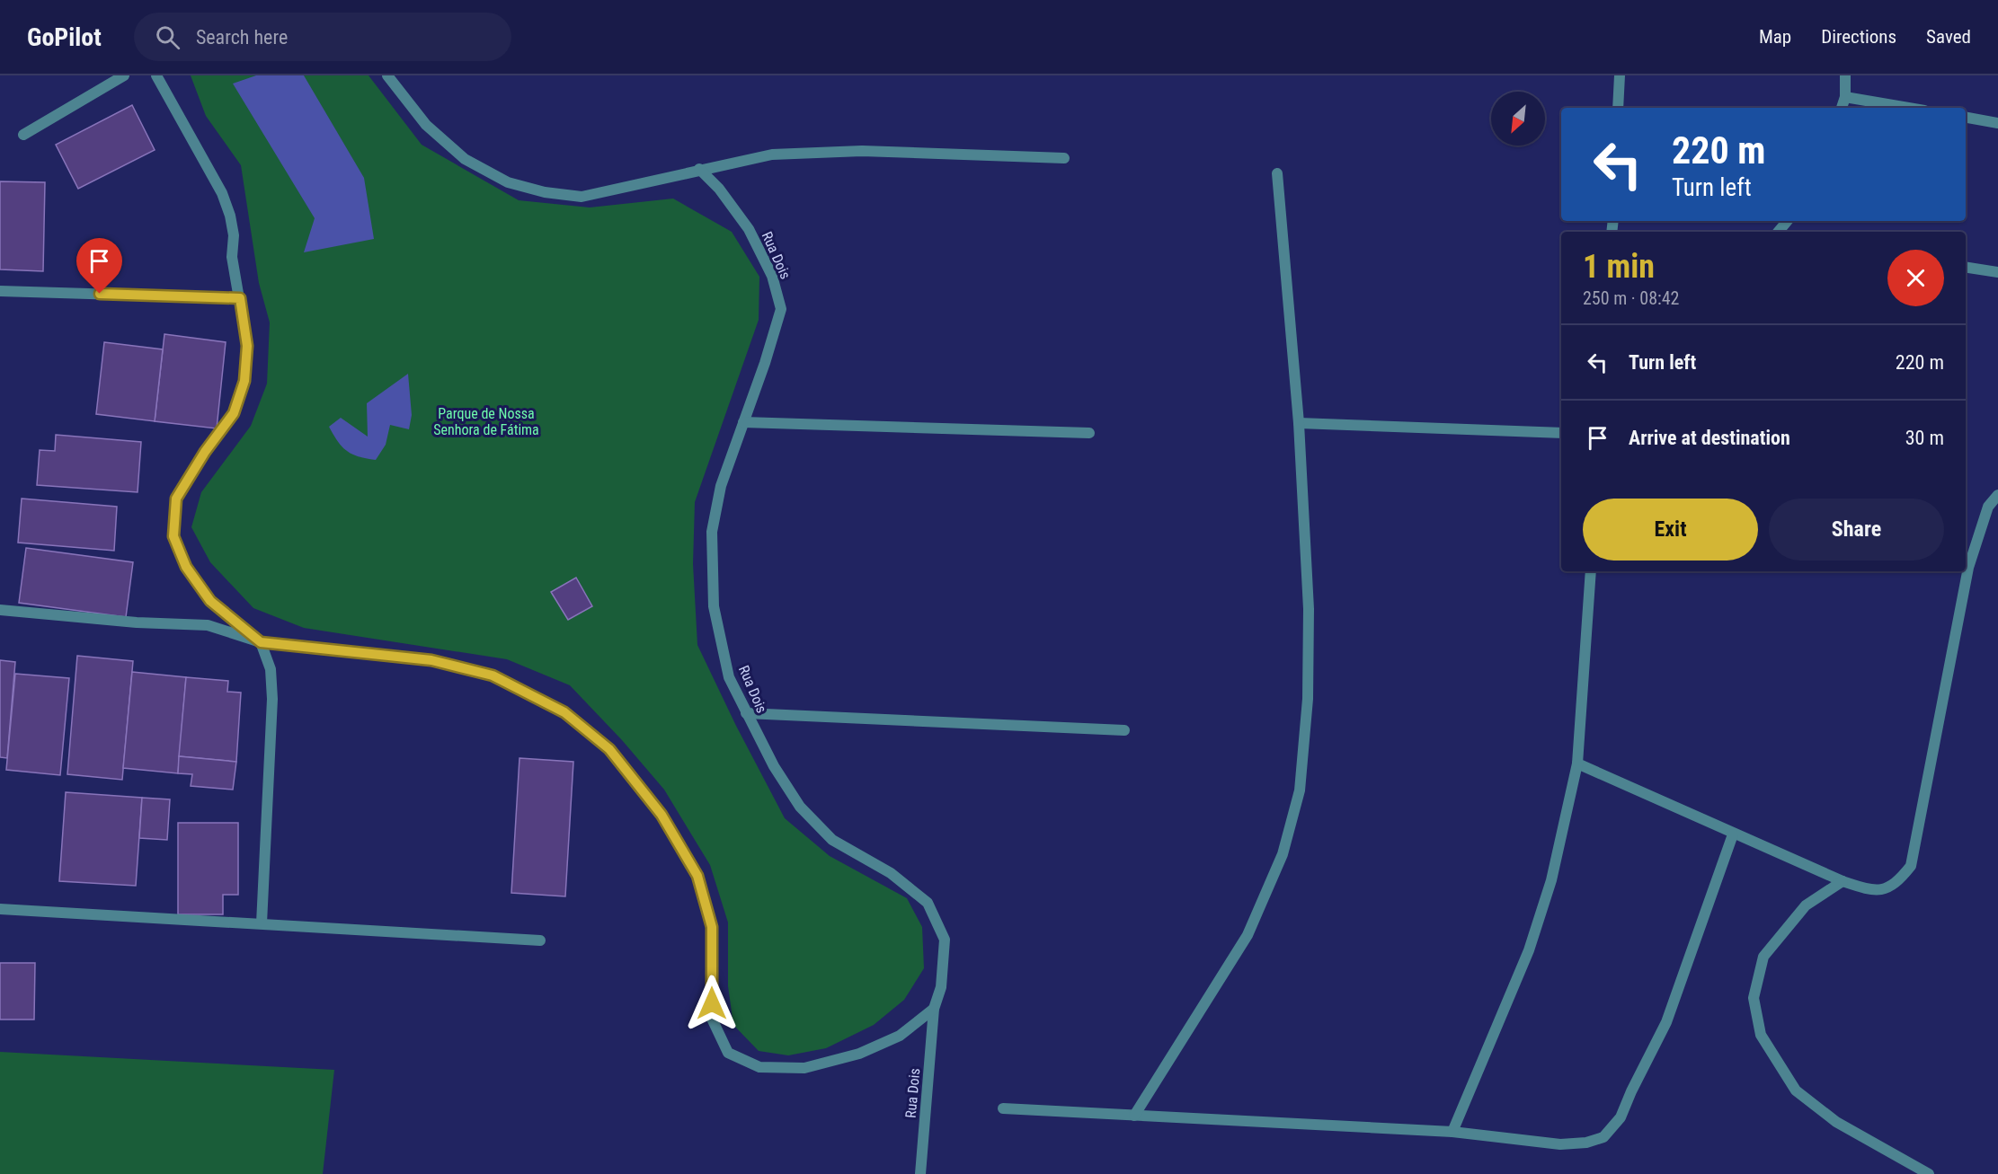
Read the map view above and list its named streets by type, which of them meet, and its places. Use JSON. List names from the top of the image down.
{
  "streets": {
    "street": ["Rua Dois"]
  },
  "parks": ["Parque de Nossa Senhora de Fátima"],
  "north": "bottom left",
  "page": {
    "header": "GoPilot",
    "search": "Search here",
    "nav": ["Map", "Directions", "Saved"],
    "turn": ["220 m", "Turn left"],
    "heading": ["1 min", "250 m · 08:42"],
    "list": [
      {
        "name": "Turn left",
        "value": "220 m"
      },
      {
        "name": "Arrive at destination",
        "value": "30 m"
      }
    ],
    "buttons": ["Exit", "Share"]
  }
}
